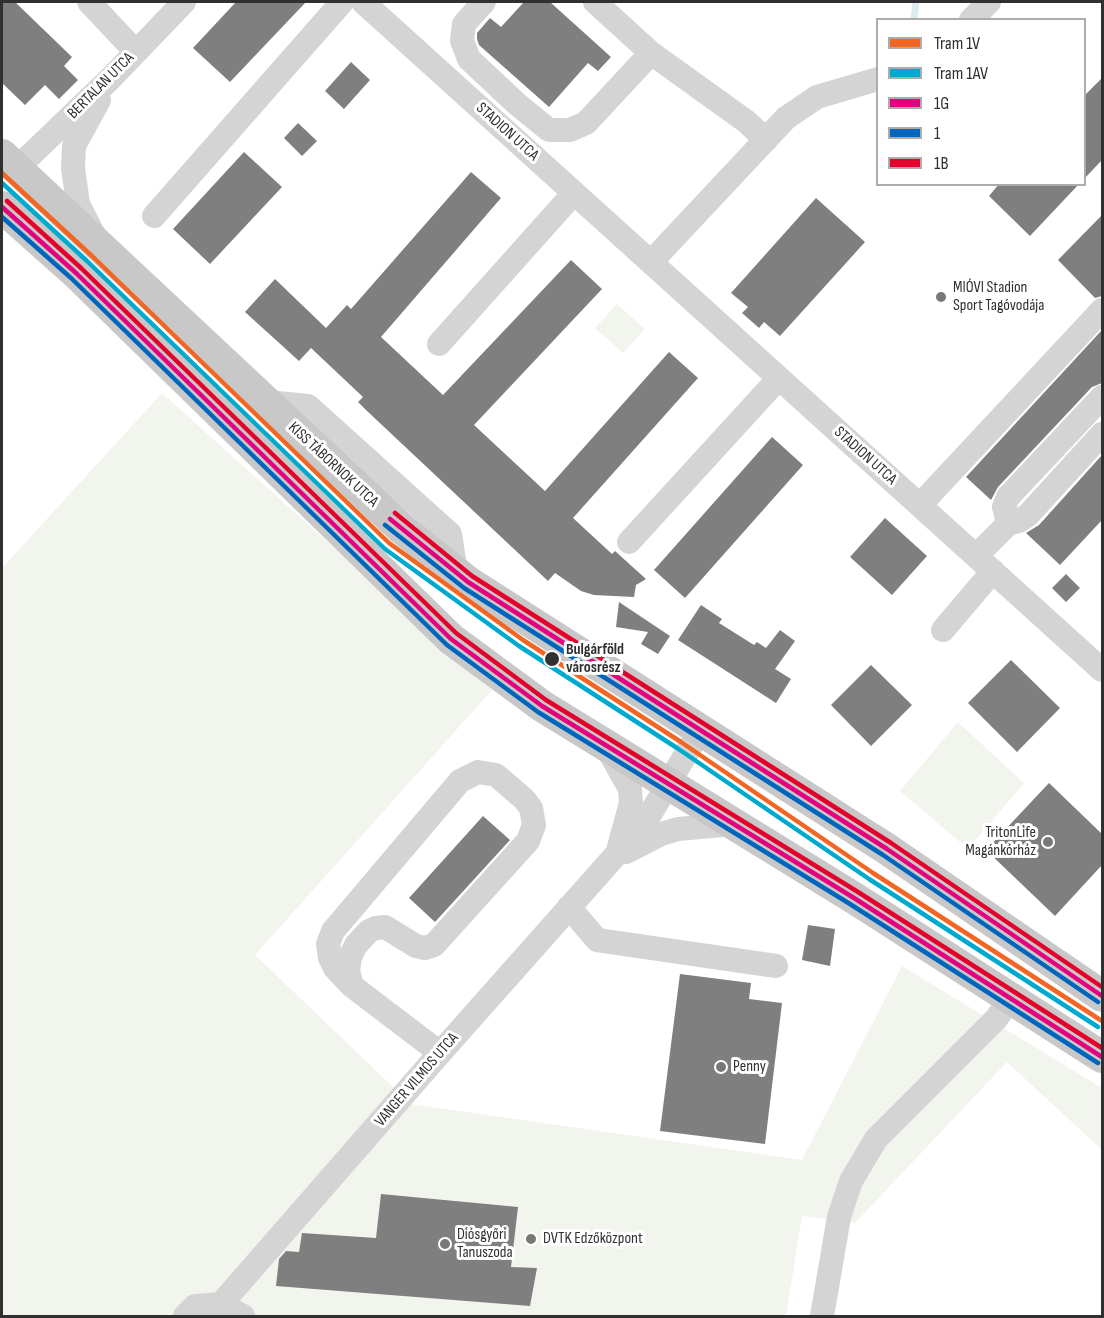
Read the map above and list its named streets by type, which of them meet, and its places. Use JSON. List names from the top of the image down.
{
  "streets": {
    "main road": ["KISS TÁBORNOK UTCA"],
    "street": ["BERTALAN UTCA", "STADION UTCA", "VANGER VILMOS UTCA"]
  },
  "crossings": [
    ["BERTALAN UTCA", "KISS TÁBORNOK UTCA"],
    ["KISS TÁBORNOK UTCA", "VANGER VILMOS UTCA"]
  ],
  "places": [
    "MIÓVI Stadion Sport Tagóvodája",
    "Bulgárföld városrész",
    "TritonLife Magánkórház",
    "Penny",
    "DVTK Edzőközpont",
    "Diósgyőri Tanuszoda"
  ],
  "lines": [
    "tram line 1V",
    "tram line 1AV",
    "transit line 1B",
    "transit line 1G",
    "transit line 1"
  ],
  "legend": [
    "Tram 1V",
    "Tram 1AV",
    "1G",
    "1",
    "1B"
  ]
}
